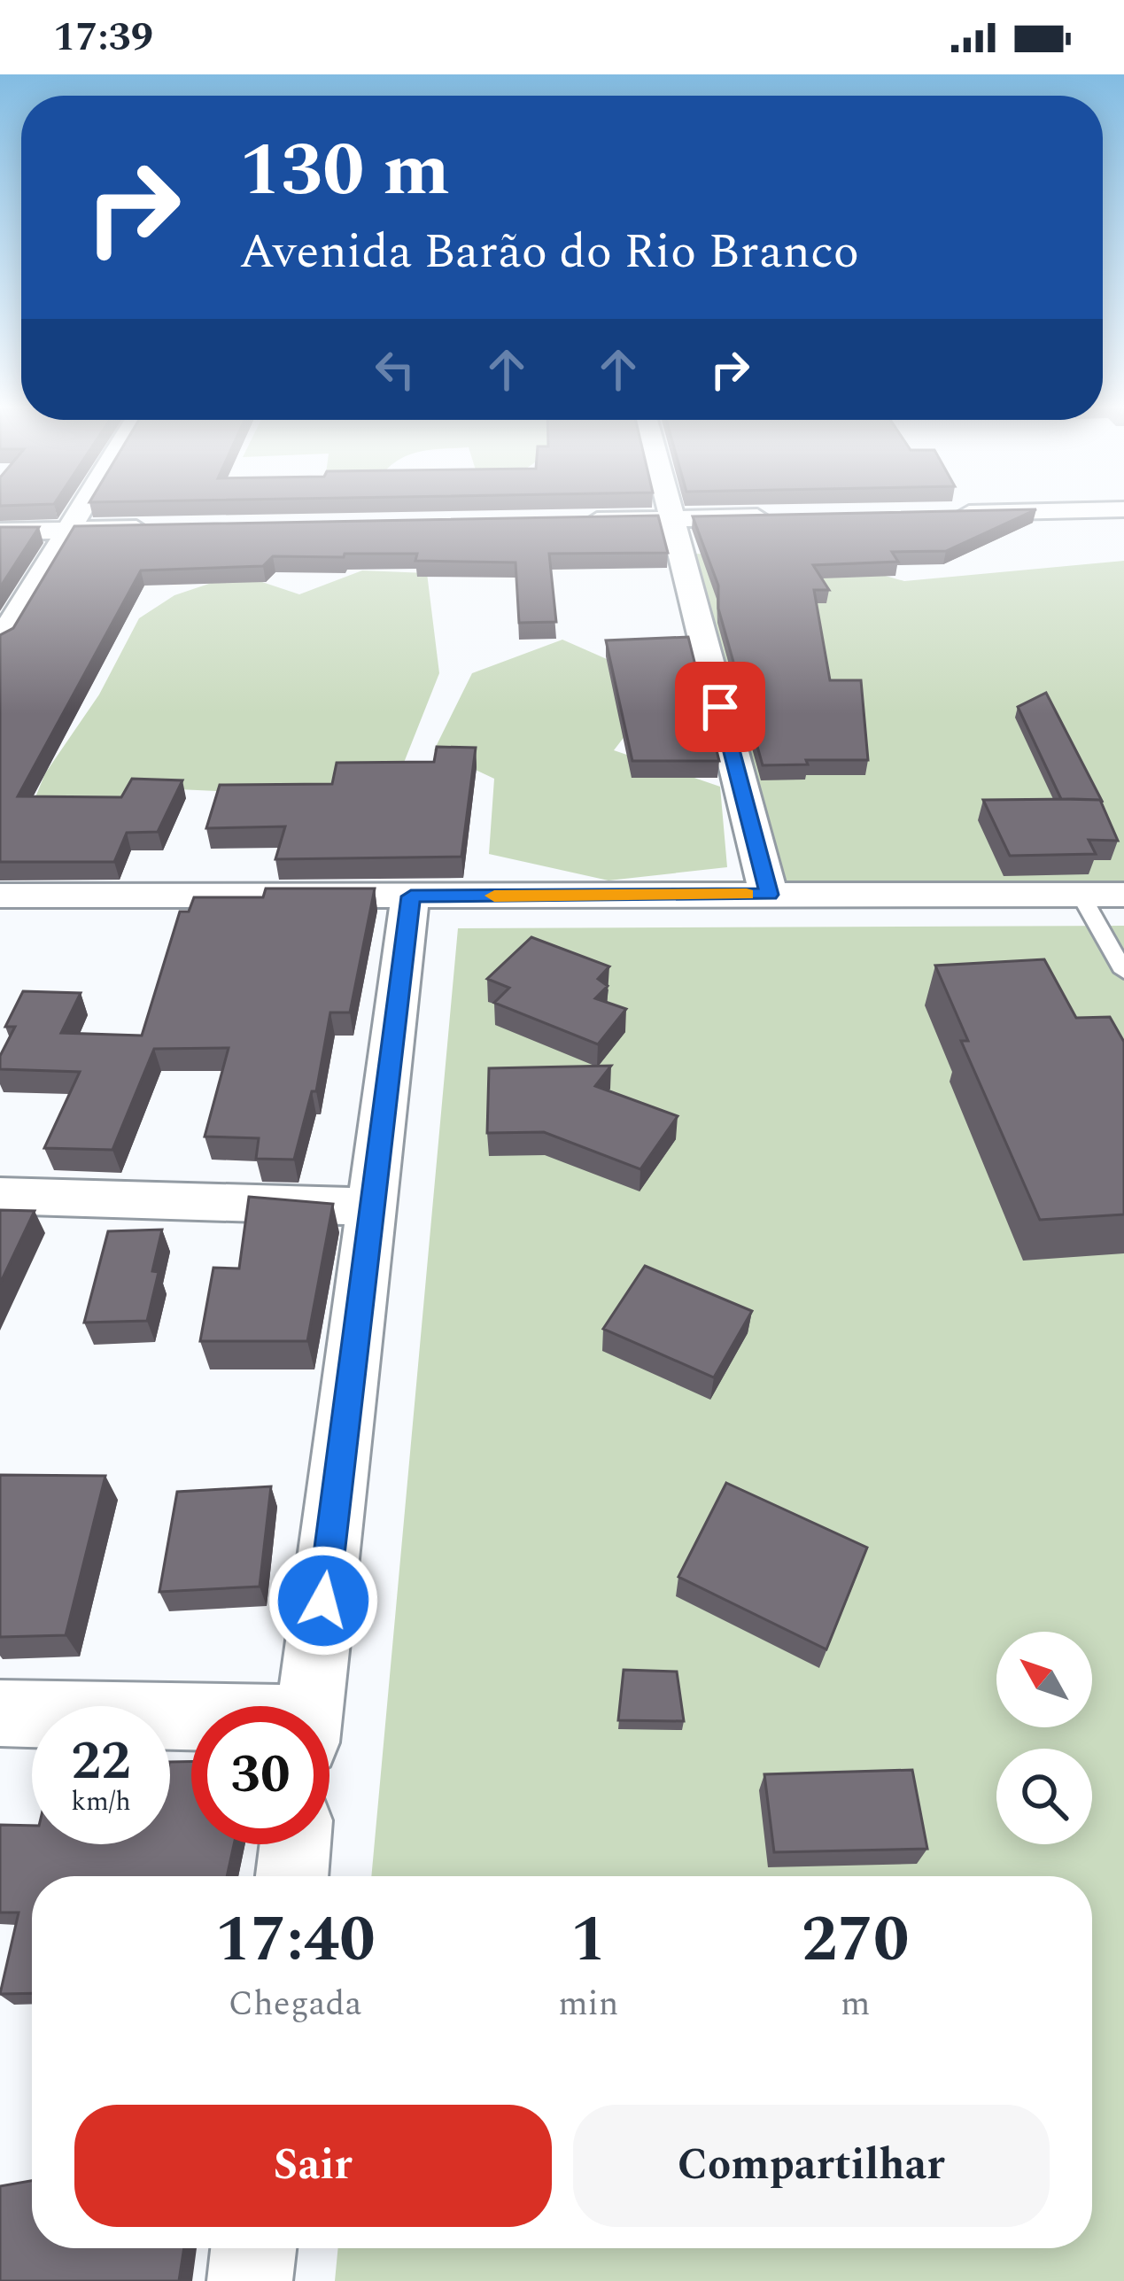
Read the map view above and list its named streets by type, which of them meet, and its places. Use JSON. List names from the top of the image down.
{
  "north": "top left",
  "page": {
    "status": "17:39",
    "turn": ["130 m", "Avenida Barão do Rio Branco"],
    "speed": "22 km/h",
    "limit": "30",
    "eta": [
      "17:40",
      "Chegada",
      "1",
      "min",
      "270",
      "m"
    ],
    "buttons": ["Sair", "Compartilhar"]
  }
}
